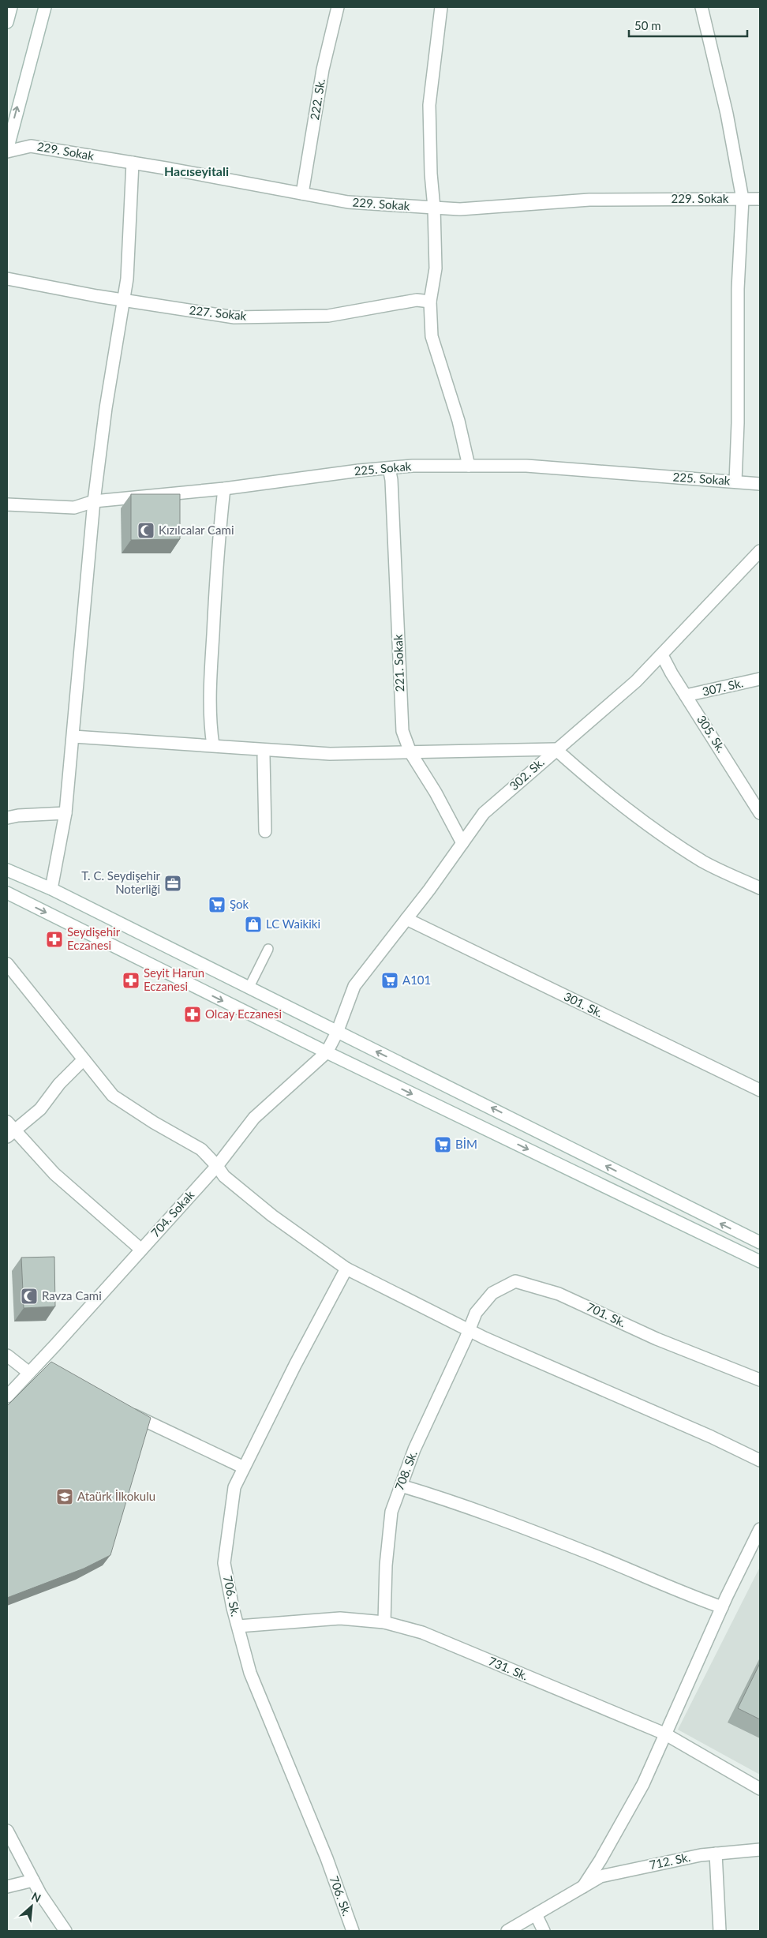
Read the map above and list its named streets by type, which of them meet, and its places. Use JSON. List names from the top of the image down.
{
  "streets": {
    "street": [
      "222. Sk.",
      "229. Sokak",
      "227. Sokak",
      "225. Sokak",
      "221. Sokak",
      "307. Sk.",
      "305. Sk.",
      "302. Sk.",
      "301. Sk.",
      "704. Sokak",
      "701. Sk.",
      "708. Sk.",
      "706. Sk.",
      "731. Sk.",
      "712. Sk."
    ]
  },
  "crossings": [
    ["222. Sk.", "229. Sokak"],
    ["225. Sokak", "221. Sokak"],
    ["221. Sokak", "302. Sk."],
    ["307. Sk.", "305. Sk."],
    ["305. Sk.", "302. Sk."],
    ["302. Sk.", "301. Sk."],
    ["302. Sk.", "704. Sokak"],
    ["701. Sk.", "708. Sk."],
    ["708. Sk.", "731. Sk."],
    ["706. Sk.", "731. Sk."]
  ],
  "districts": ["Hacıseyitali"],
  "places": {
    "mosque": ["Kızılcalar Cami", "Ravza Cami"],
    "office": ["T. C. Seydişehir Noterliği"],
    "supermarket": ["Şok", "A101", "BİM"],
    "shop": ["LC Waikiki"],
    "pharmacy": ["Seydişehir Eczanesi", "Seyit Harun Eczanesi", "Olcay Eczanesi"],
    "school or university": ["Ataürk İlkokulu"]
  },
  "scale_bar": "50 m",
  "north": "top right"
}
